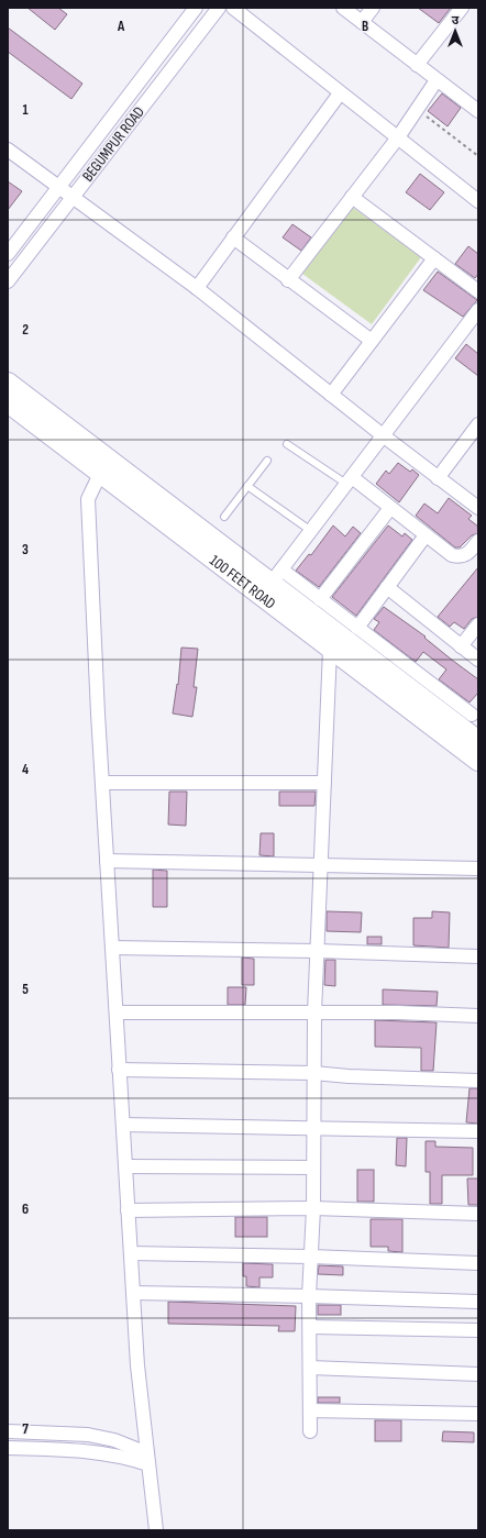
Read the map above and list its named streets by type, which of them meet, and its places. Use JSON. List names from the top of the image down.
{
  "streets": {
    "street": ["BEGUMPUR ROAD", "100 FEET ROAD"]
  },
  "north": "top",
  "grid": {
    "columns": ["A", "B"],
    "rows": [
      "1",
      "2",
      "3",
      "4",
      "5",
      "6",
      "7"
    ]
  }
}
